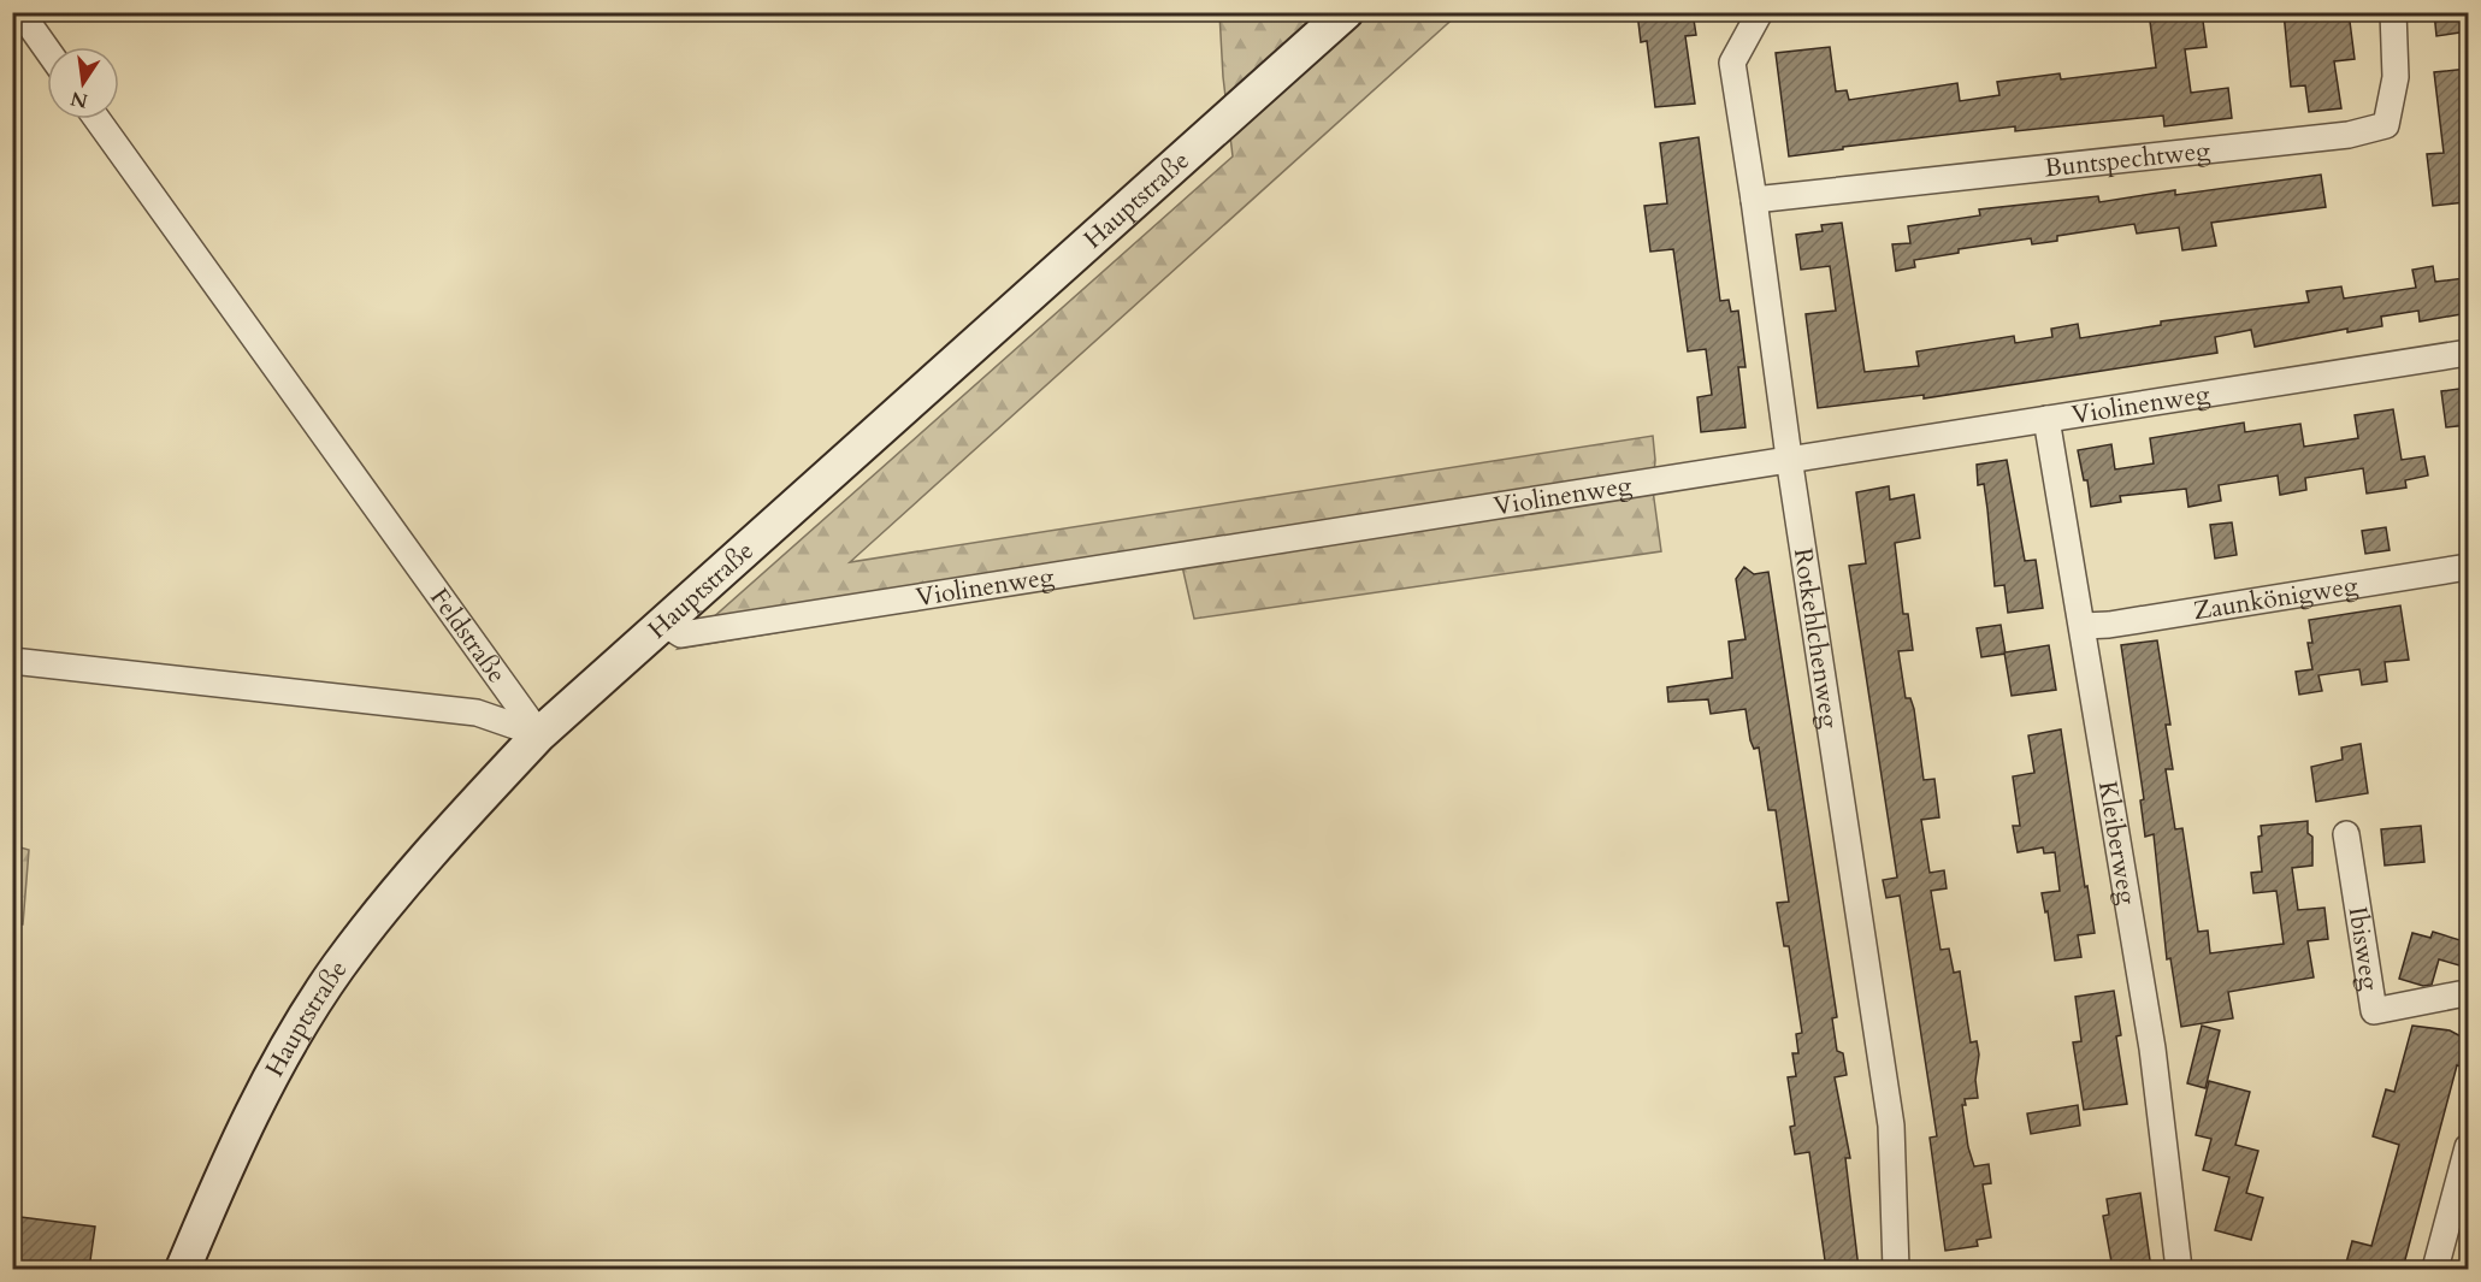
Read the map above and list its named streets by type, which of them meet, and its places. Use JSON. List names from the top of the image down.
{
  "streets": {
    "street": [
      "Buntspechtweg",
      "Hauptstraße",
      "Violinenweg",
      "Zaunkönigweg",
      "Feldstraße",
      "Rotkehlchenweg",
      "Kleiberweg",
      "Ibisweg"
    ]
  },
  "crossings": [
    ["Buntspechtweg", "Rotkehlchenweg"],
    ["Hauptstraße", "Violinenweg"],
    ["Hauptstraße", "Feldstraße"],
    ["Violinenweg", "Rotkehlchenweg"],
    ["Violinenweg", "Kleiberweg"],
    ["Zaunkönigweg", "Kleiberweg"]
  ],
  "north": "bottom"
}
